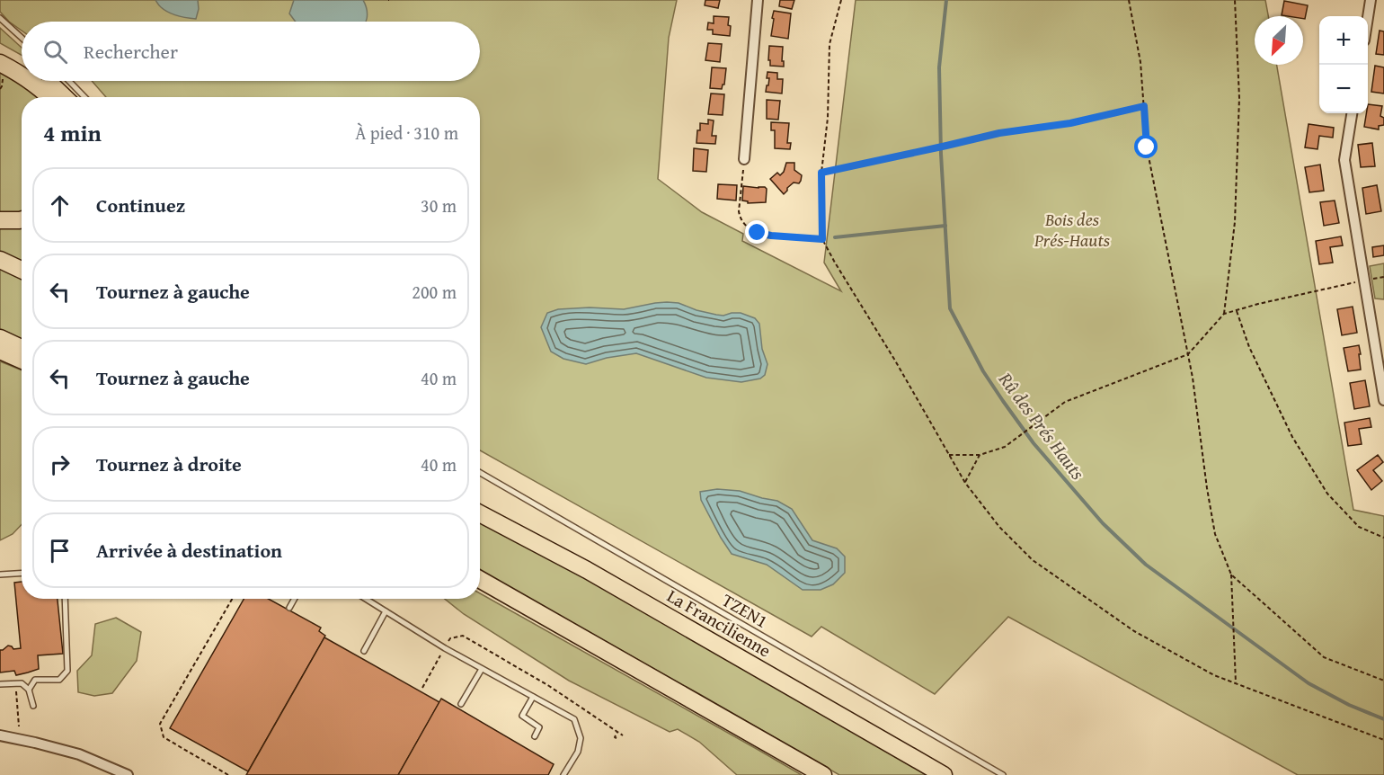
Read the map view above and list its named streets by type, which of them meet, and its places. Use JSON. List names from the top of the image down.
{
  "streets": {
    "highway": ["La Francilienne"],
    "lane": ["TZEN1"]
  },
  "water": ["Rû des Prés Hauts"],
  "parks": ["Bois des Prés-Hauts"],
  "north": "bottom left",
  "page": {
    "map_buttons": ["+", "−"],
    "search": "Rechercher",
    "heading": ["4 min", "À pied · 310 m"],
    "list": [
      ["Continuez", "30 m"],
      ["Tournez à gauche", "200 m"],
      ["Tournez à gauche", "40 m"],
      ["Tournez à droite", "40 m"],
      "Arrivée à destination"
    ]
  }
}
